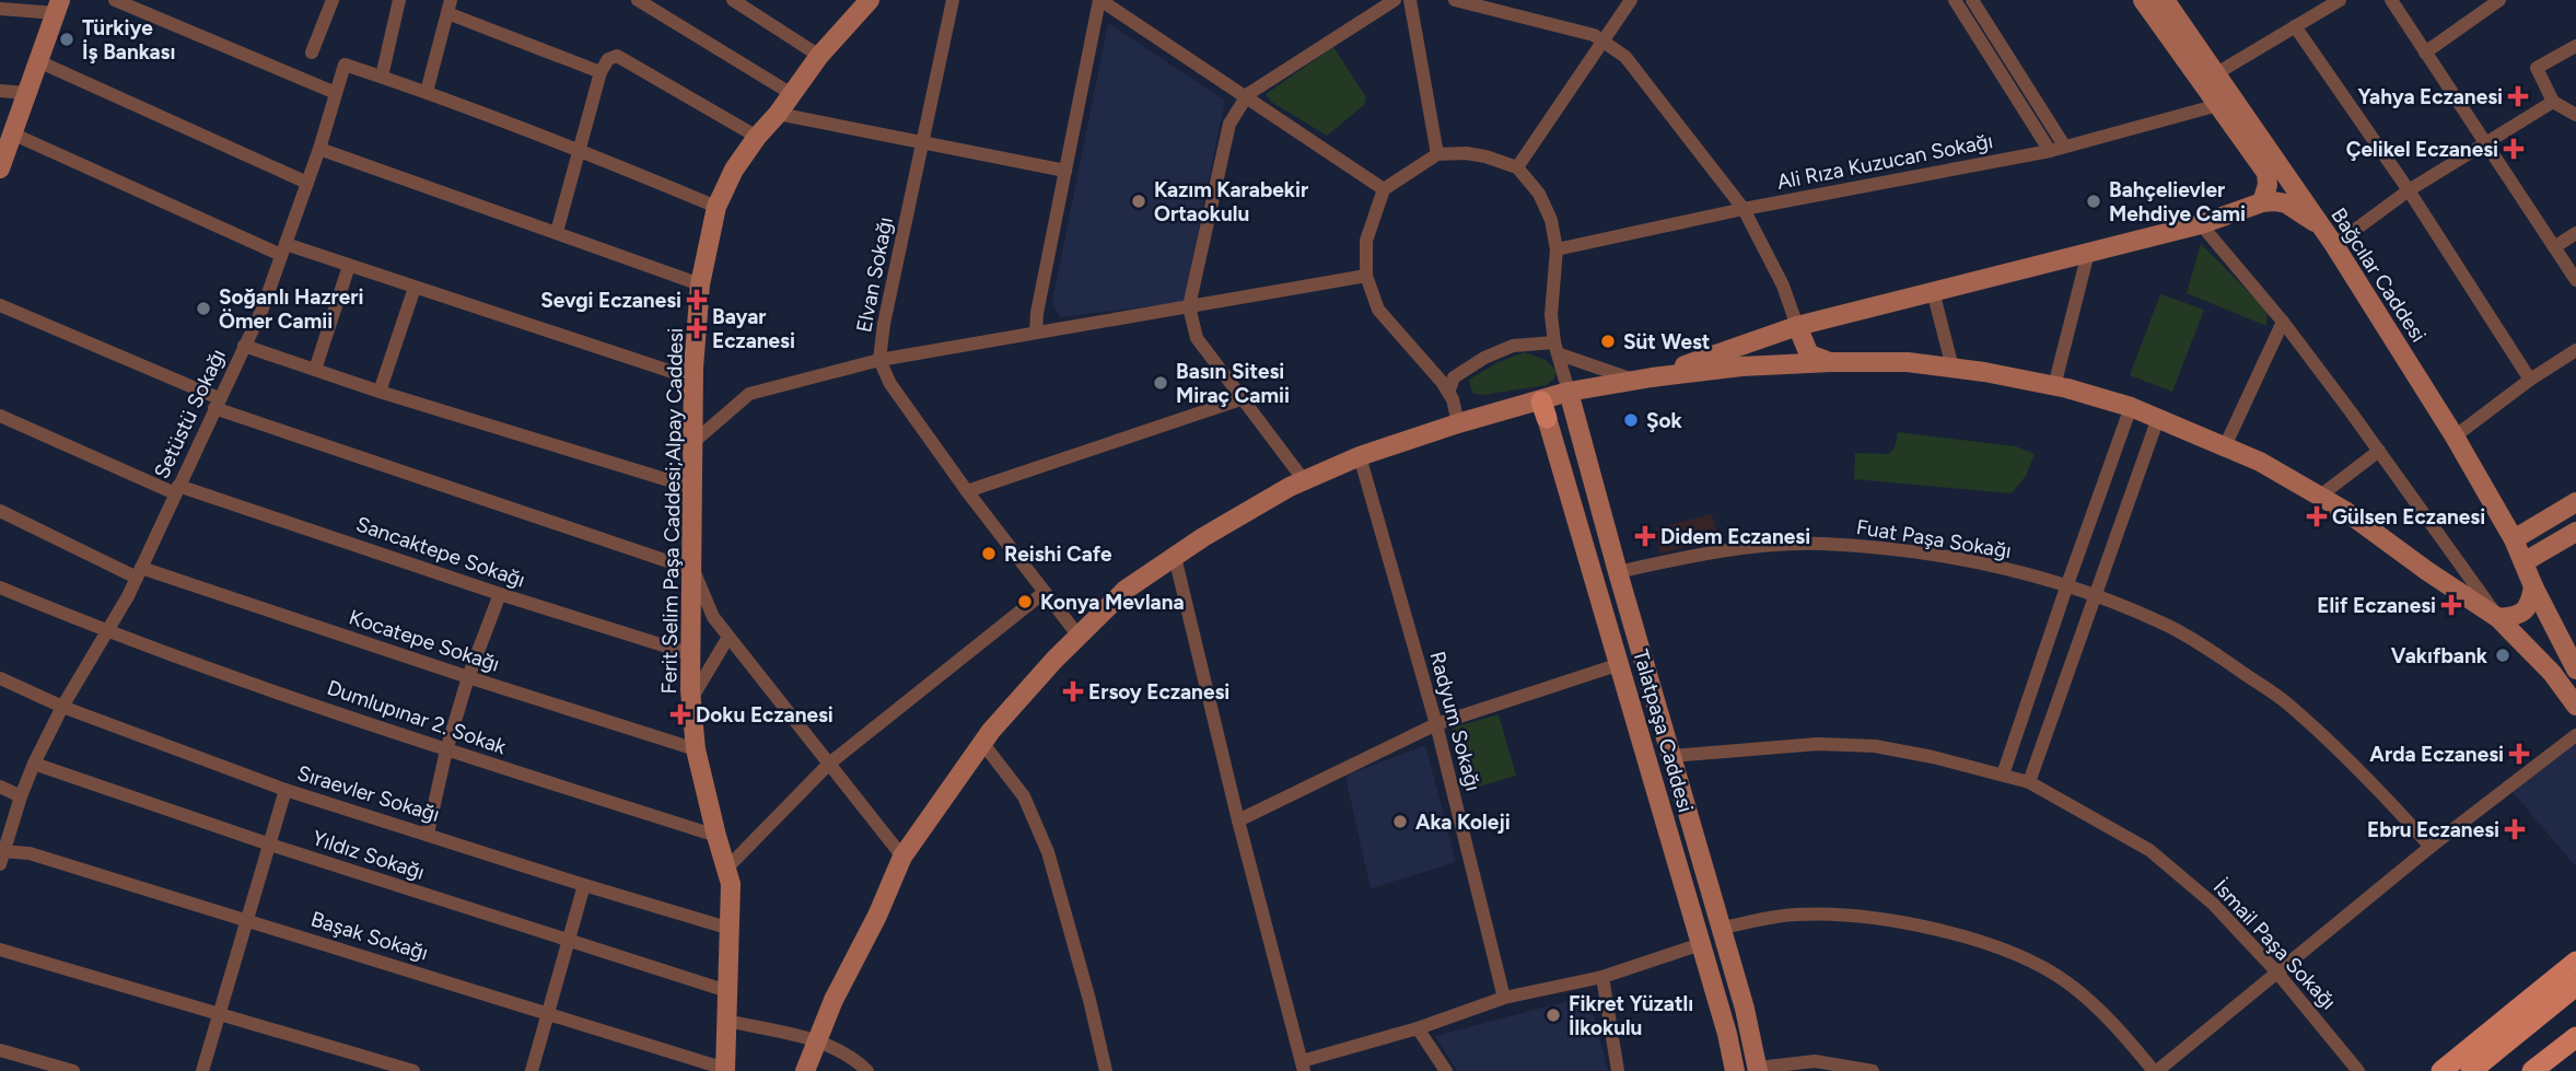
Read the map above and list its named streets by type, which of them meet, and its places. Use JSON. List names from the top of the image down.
{
  "streets": {
    "main road": ["Bağcılar Caddesi", "Ferit Selim Paşa Caddesi;Alpay Caddesi", "Talatpaşa Caddesi"],
    "street": [
      "Ali Rıza Kuzucan Sokağı",
      "Elvan Sokağı",
      "Setüstü Sokağı",
      "Fuat Paşa Sokağı",
      "Sancaktepe Sokağı",
      "Kocatepe Sokağı",
      "Dumlupınar 2. Sokak",
      "Radyum Sokağı",
      "Sıraevler Sokağı",
      "Yıldız Sokağı",
      "Başak Sokağı",
      "İsmail Paşa Sokağı"
    ]
  },
  "crossings": [
    ["Setüstü Sokağı", "Sancaktepe Sokağı"],
    ["Setüstü Sokağı", "Kocatepe Sokağı"],
    ["Setüstü Sokağı", "Dumlupınar 2. Sokak"],
    ["Setüstü Sokağı", "Sıraevler Sokağı"],
    ["Setüstü Sokağı", "Yıldız Sokağı"],
    ["Ferit Selim Paşa Caddesi;Alpay Caddesi", "Sancaktepe Sokağı"],
    ["Ferit Selim Paşa Caddesi;Alpay Caddesi", "Kocatepe Sokağı"],
    ["Ferit Selim Paşa Caddesi;Alpay Caddesi", "Dumlupınar 2. Sokak"],
    ["Ferit Selim Paşa Caddesi;Alpay Caddesi", "Sıraevler Sokağı"],
    ["Ferit Selim Paşa Caddesi;Alpay Caddesi", "Yıldız Sokağı"],
    ["Ferit Selim Paşa Caddesi;Alpay Caddesi", "Başak Sokağı"],
    ["Fuat Paşa Sokağı", "Talatpaşa Caddesi"],
    ["Talatpaşa Caddesi", "İsmail Paşa Sokağı"]
  ],
  "places": {
    "other": [
      "Türkiye İş Bankası",
      "Kazım Karabekir Ortaokulu",
      "Bahçelievler Mehdiye Cami",
      "Soğanlı Hazreri Ömer Camii",
      "Süt West",
      "Basın Sitesi Miraç Camii",
      "Şok",
      "Reishi Cafe",
      "Konya Mevlana",
      "Vakıfbank",
      "Aka Koleji",
      "Fikret Yüzatlı İlkokulu"
    ],
    "health": [
      "Yahya Eczanesi",
      "Çelikel Eczanesi",
      "Sevgi Eczanesi",
      "Bayar Eczanesi",
      "Gülsen Eczanesi",
      "Didem Eczanesi",
      "Elif Eczanesi",
      "Ersoy Eczanesi",
      "Doku Eczanesi",
      "Arda Eczanesi",
      "Ebru Eczanesi"
    ]
  }
}
